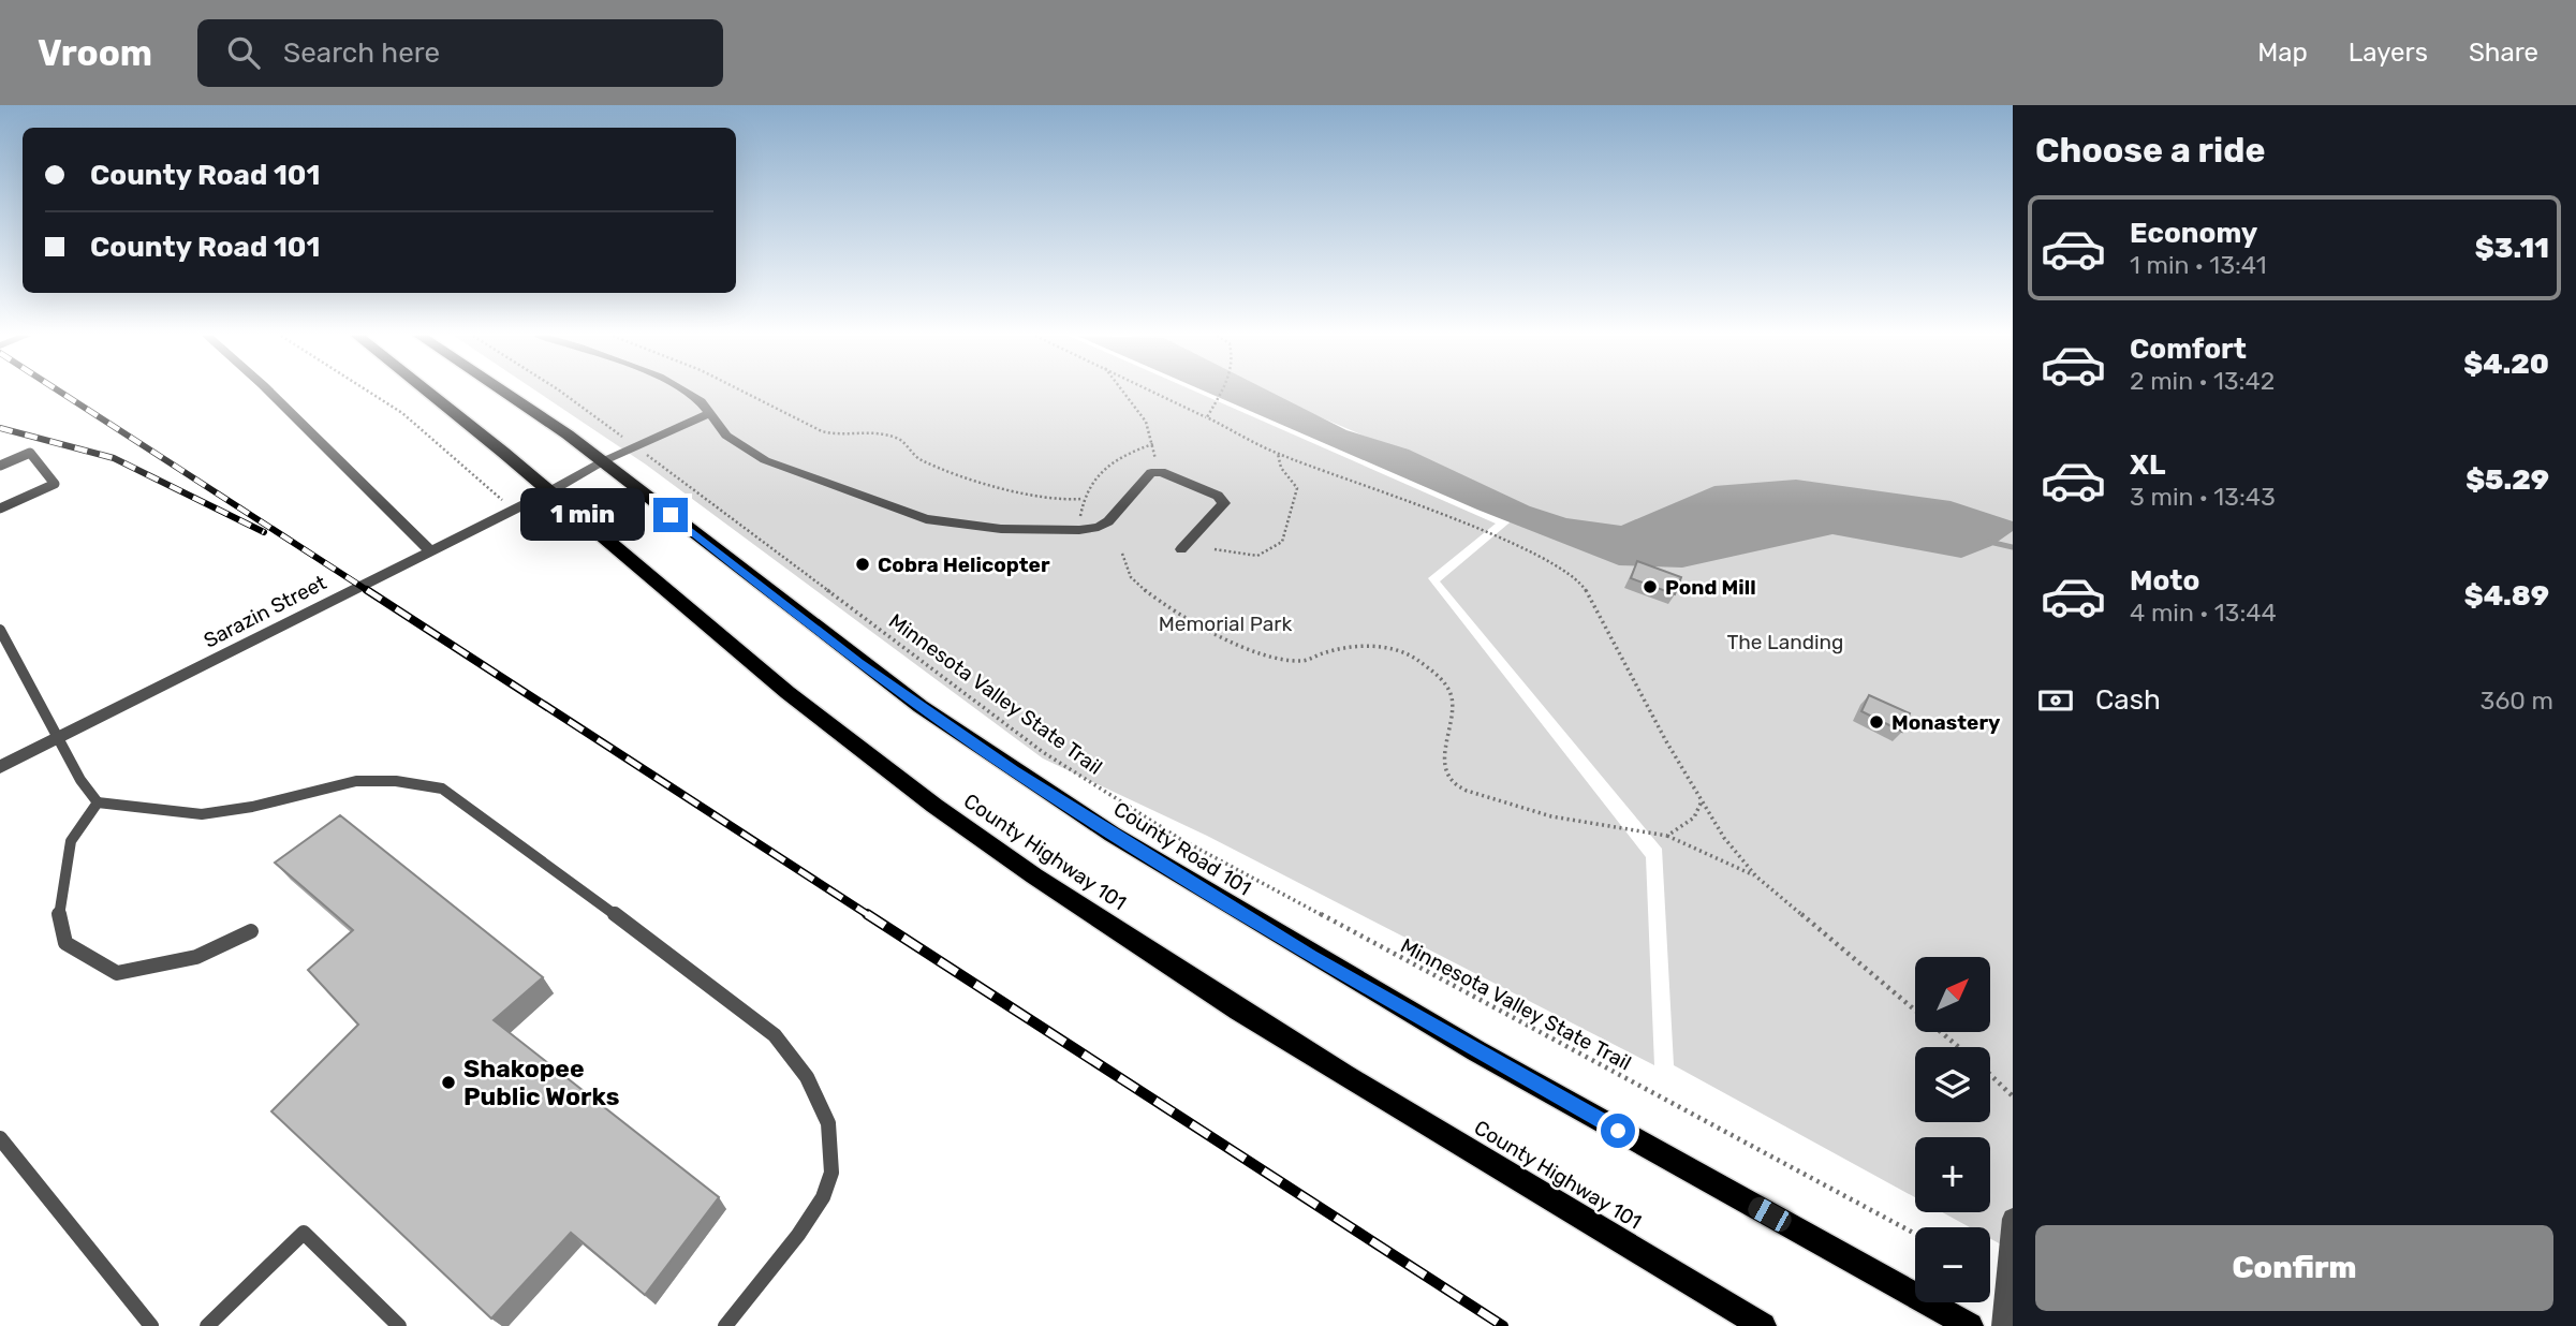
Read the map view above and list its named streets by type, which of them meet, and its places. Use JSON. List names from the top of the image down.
{
  "streets": {
    "main road": ["County Road 101", "County Highway 101"],
    "street": ["Sarazin Street"],
    "path": ["Minnesota Valley State Trail"]
  },
  "crossings": [
    ["Sarazin Street", "Minnesota Valley State Trail"],
    ["Sarazin Street", "County Road 101"],
    ["Sarazin Street", "County Highway 101"]
  ],
  "parks": ["Memorial Park", "The Landing"],
  "places": [
    "Cobra Helicopter",
    "Pond Mill",
    "Monastery",
    "Shakopee Public Works"
  ],
  "north": "top right",
  "page": {
    "header": "Vroom",
    "search": "Search here",
    "nav": ["Map", "Layers", "Share"],
    "heading": "Choose a ride",
    "banner": ["County Road 101", "County Road 101"],
    "list": [
      {
        "name": "Economy",
        "note": "1 min · 13:41",
        "value": "$3.11"
      },
      {
        "name": "Comfort",
        "note": "2 min · 13:42",
        "value": "$4.20"
      },
      {
        "name": "XL",
        "note": "3 min · 13:43",
        "value": "$5.29"
      },
      {
        "name": "Moto",
        "note": "4 min · 13:44",
        "value": "$4.89"
      }
    ],
    "bubble": "1 min",
    "pay": ["Cash", "360 m"],
    "map_buttons": ["+", "−"],
    "buttons": "Confirm"
  }
}
